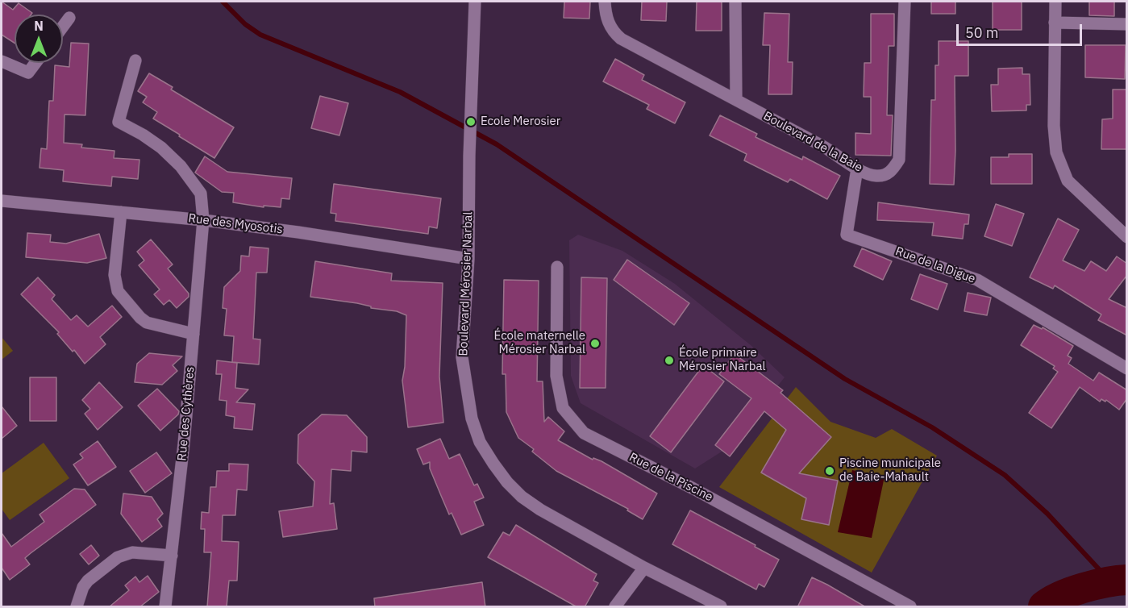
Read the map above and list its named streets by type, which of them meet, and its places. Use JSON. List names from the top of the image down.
{
  "streets": {
    "street": [
      "Boulevard de la Baie",
      "Rue des Myosotis",
      "Rue de la Digue",
      "Boulevard Mérosier Narbal",
      "Rue des Cythères",
      "Rue de la Piscine"
    ]
  },
  "crossings": [
    ["Boulevard de la Baie", "Rue de la Digue"],
    ["Rue des Myosotis", "Boulevard Mérosier Narbal"],
    ["Rue des Myosotis", "Rue des Cythères"]
  ],
  "places": [
    "Ecole Merosier",
    "École maternelle Mérosier Narbal",
    "École primaire Mérosier Narbal",
    "Piscine municipale de Baie-Mahault"
  ],
  "scale_bar": "50 m",
  "north": "top"
}
